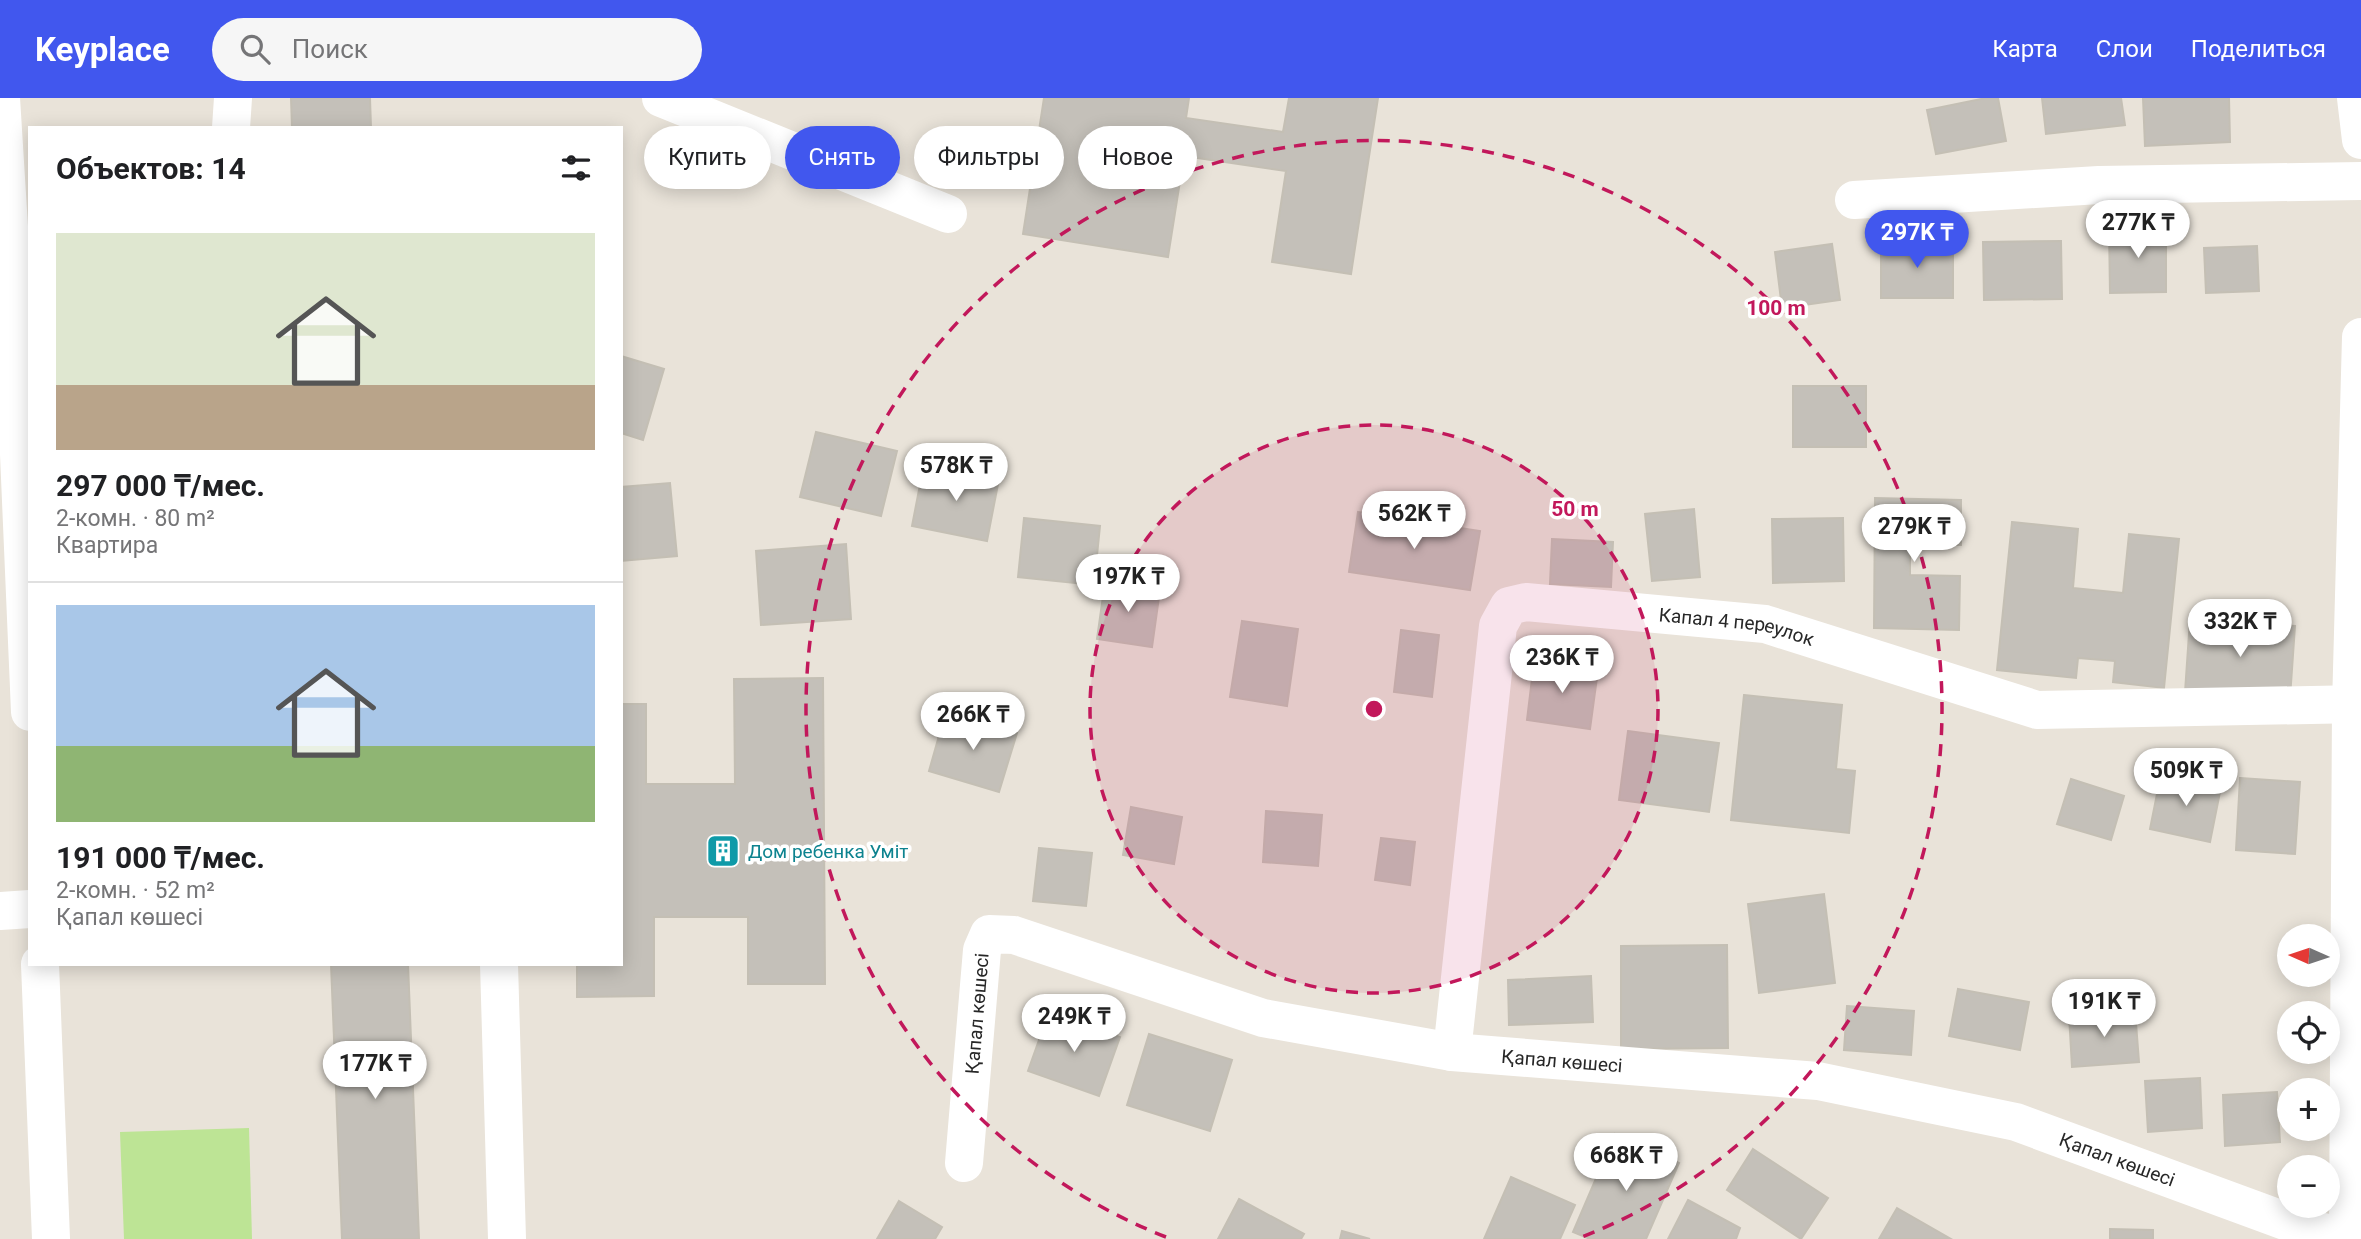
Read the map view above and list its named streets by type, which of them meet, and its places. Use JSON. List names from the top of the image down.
{
  "streets": {
    "street": ["Капал 4 переулок", "Қапал көшесі"]
  },
  "crossings": [
    ["Капал 4 переулок", "Қапал көшесі"]
  ],
  "places": {
    "building": ["Дом ребенка Умiт"]
  },
  "north": "left",
  "page": {
    "header": "Keyplace",
    "search": "Поиск",
    "nav": ["Карта", "Слои", "Поделиться"],
    "chip": [
      "Купить",
      "Снять",
      "Фильтры",
      "Новое"
    ],
    "heading": "Объектов: 14",
    "price": [
      "277K ₸",
      "297K ₸",
      "578K ₸",
      "562K ₸",
      "279K ₸",
      "197K ₸",
      "332K ₸",
      "236K ₸",
      "266K ₸",
      "509K ₸",
      "191K ₸",
      "249K ₸",
      "177K ₸",
      "668K ₸"
    ],
    "list": [
      {
        "name": "297 000 ₸/мес.",
        "note": "2-комн. · 80 m² · Квартира"
      },
      {
        "name": "191 000 ₸/мес.",
        "note": "2-комн. · 52 m² · Қапал көшесі"
      }
    ],
    "map_buttons": ["+", "−"]
  },
  "rings": ["100 m", "50 m"]
}
